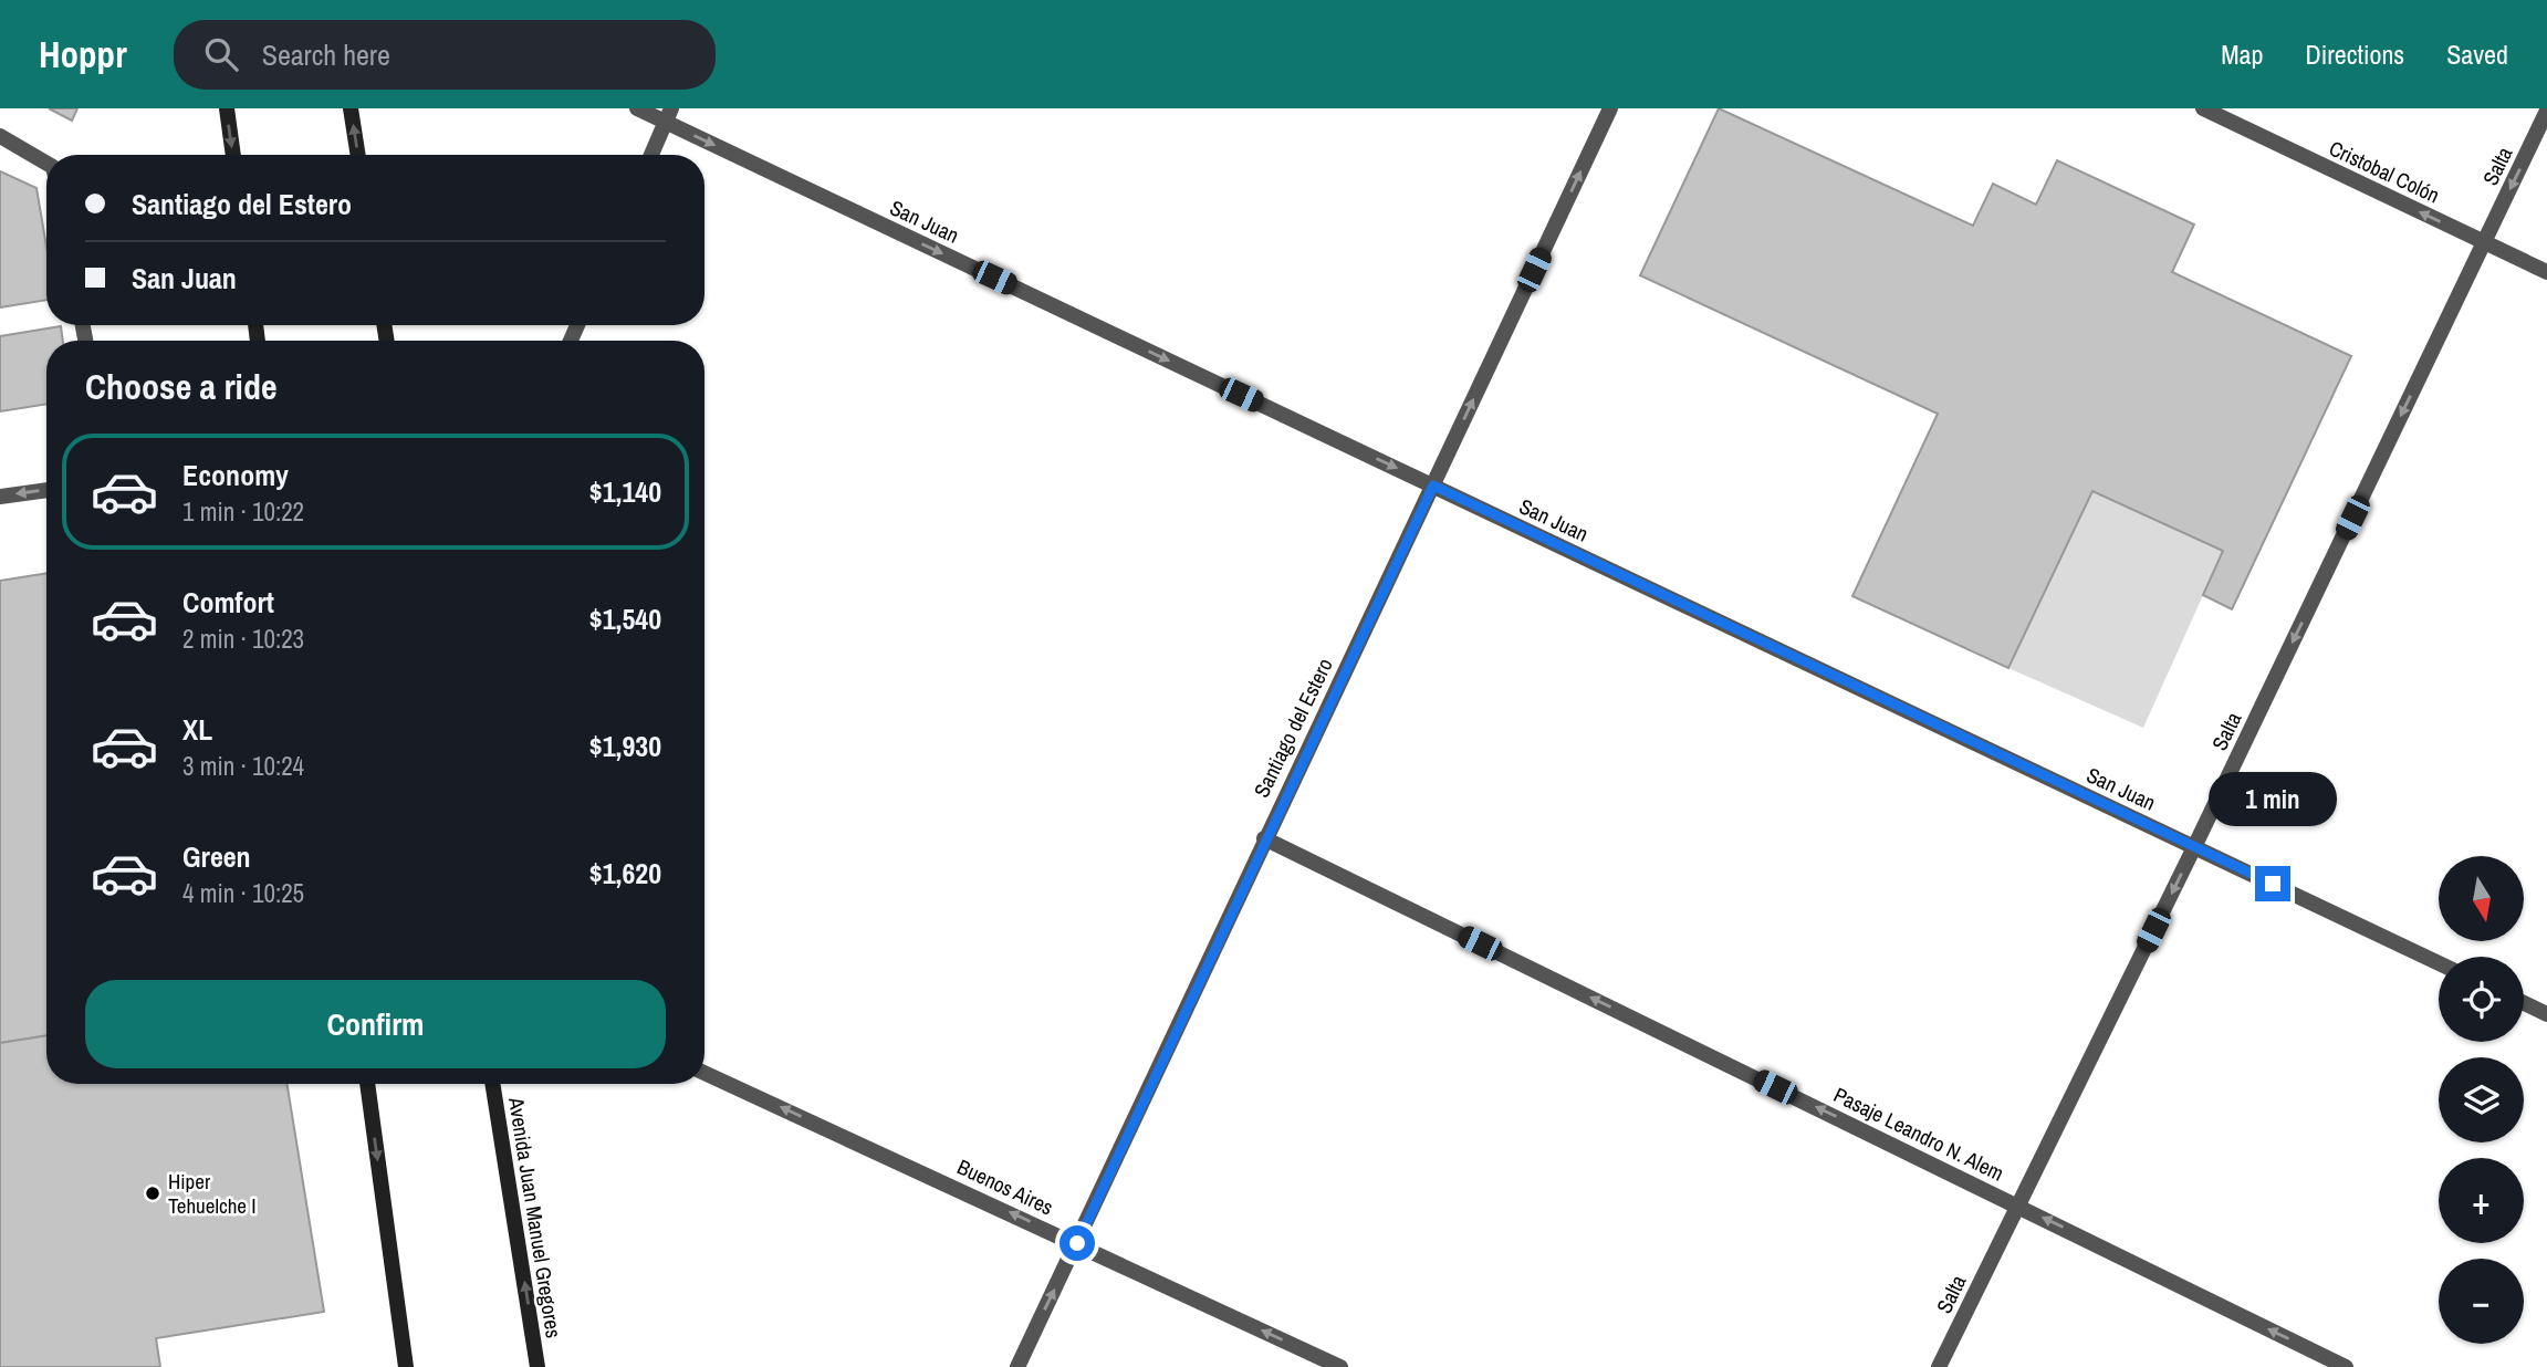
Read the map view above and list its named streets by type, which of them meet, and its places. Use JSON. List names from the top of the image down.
{
  "streets": {
    "main road": ["Avenida Juan Manuel Gregores"],
    "street": [
      "Salta",
      "Cristobal Colón",
      "San Juan",
      "Santiago del Estero",
      "Pasaje Leandro N. Alem",
      "Buenos Aires"
    ]
  },
  "crossings": [
    ["Salta", "Cristobal Colón"],
    ["Salta", "San Juan"],
    ["Salta", "Pasaje Leandro N. Alem"],
    ["San Juan", "Santiago del Estero"],
    ["Santiago del Estero", "Pasaje Leandro N. Alem"],
    ["Santiago del Estero", "Buenos Aires"]
  ],
  "one_way": [
    "Salta",
    "Cristobal Colón",
    "San Juan",
    "Santiago del Estero",
    "Pasaje Leandro N. Alem",
    "Buenos Aires"
  ],
  "places": ["Hiper Tehuelche I"],
  "north": "bottom",
  "page": {
    "header": "Hoppr",
    "search": "Search here",
    "nav": ["Map", "Directions", "Saved"],
    "banner": ["Santiago del Estero", "San Juan"],
    "heading": "Choose a ride",
    "list": [
      {
        "name": "Economy",
        "note": "1 min · 10:22",
        "value": "$1,140"
      },
      {
        "name": "Comfort",
        "note": "2 min · 10:23",
        "value": "$1,540"
      },
      {
        "name": "XL",
        "note": "3 min · 10:24",
        "value": "$1,930"
      },
      {
        "name": "Green",
        "note": "4 min · 10:25",
        "value": "$1,620"
      }
    ],
    "bubble": "1 min",
    "map_buttons": ["+", "−"],
    "buttons": "Confirm"
  }
}
